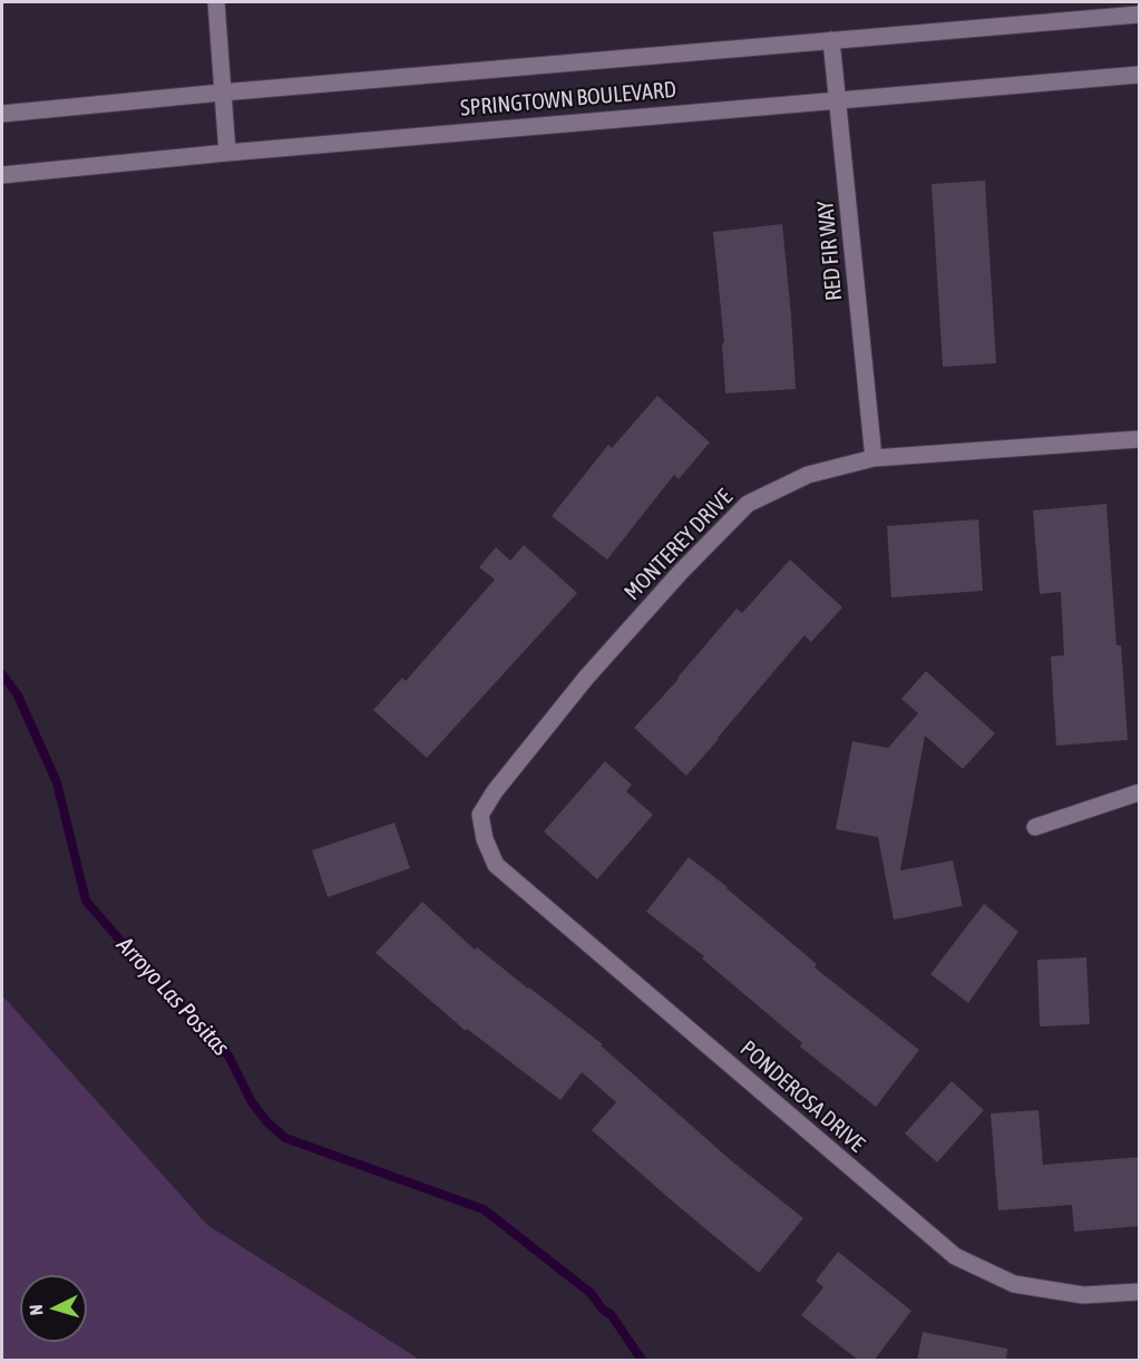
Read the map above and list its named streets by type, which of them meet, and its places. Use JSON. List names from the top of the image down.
{
  "streets": {
    "street": [
      "SPRINGTOWN BOULEVARD",
      "RED FIR WAY",
      "MONTEREY DRIVE",
      "PONDEROSA DRIVE"
    ]
  },
  "crossings": [
    ["SPRINGTOWN BOULEVARD", "RED FIR WAY"],
    ["RED FIR WAY", "MONTEREY DRIVE"],
    ["MONTEREY DRIVE", "PONDEROSA DRIVE"]
  ],
  "water": ["Arroyo Las Positas"],
  "north": "left"
}
